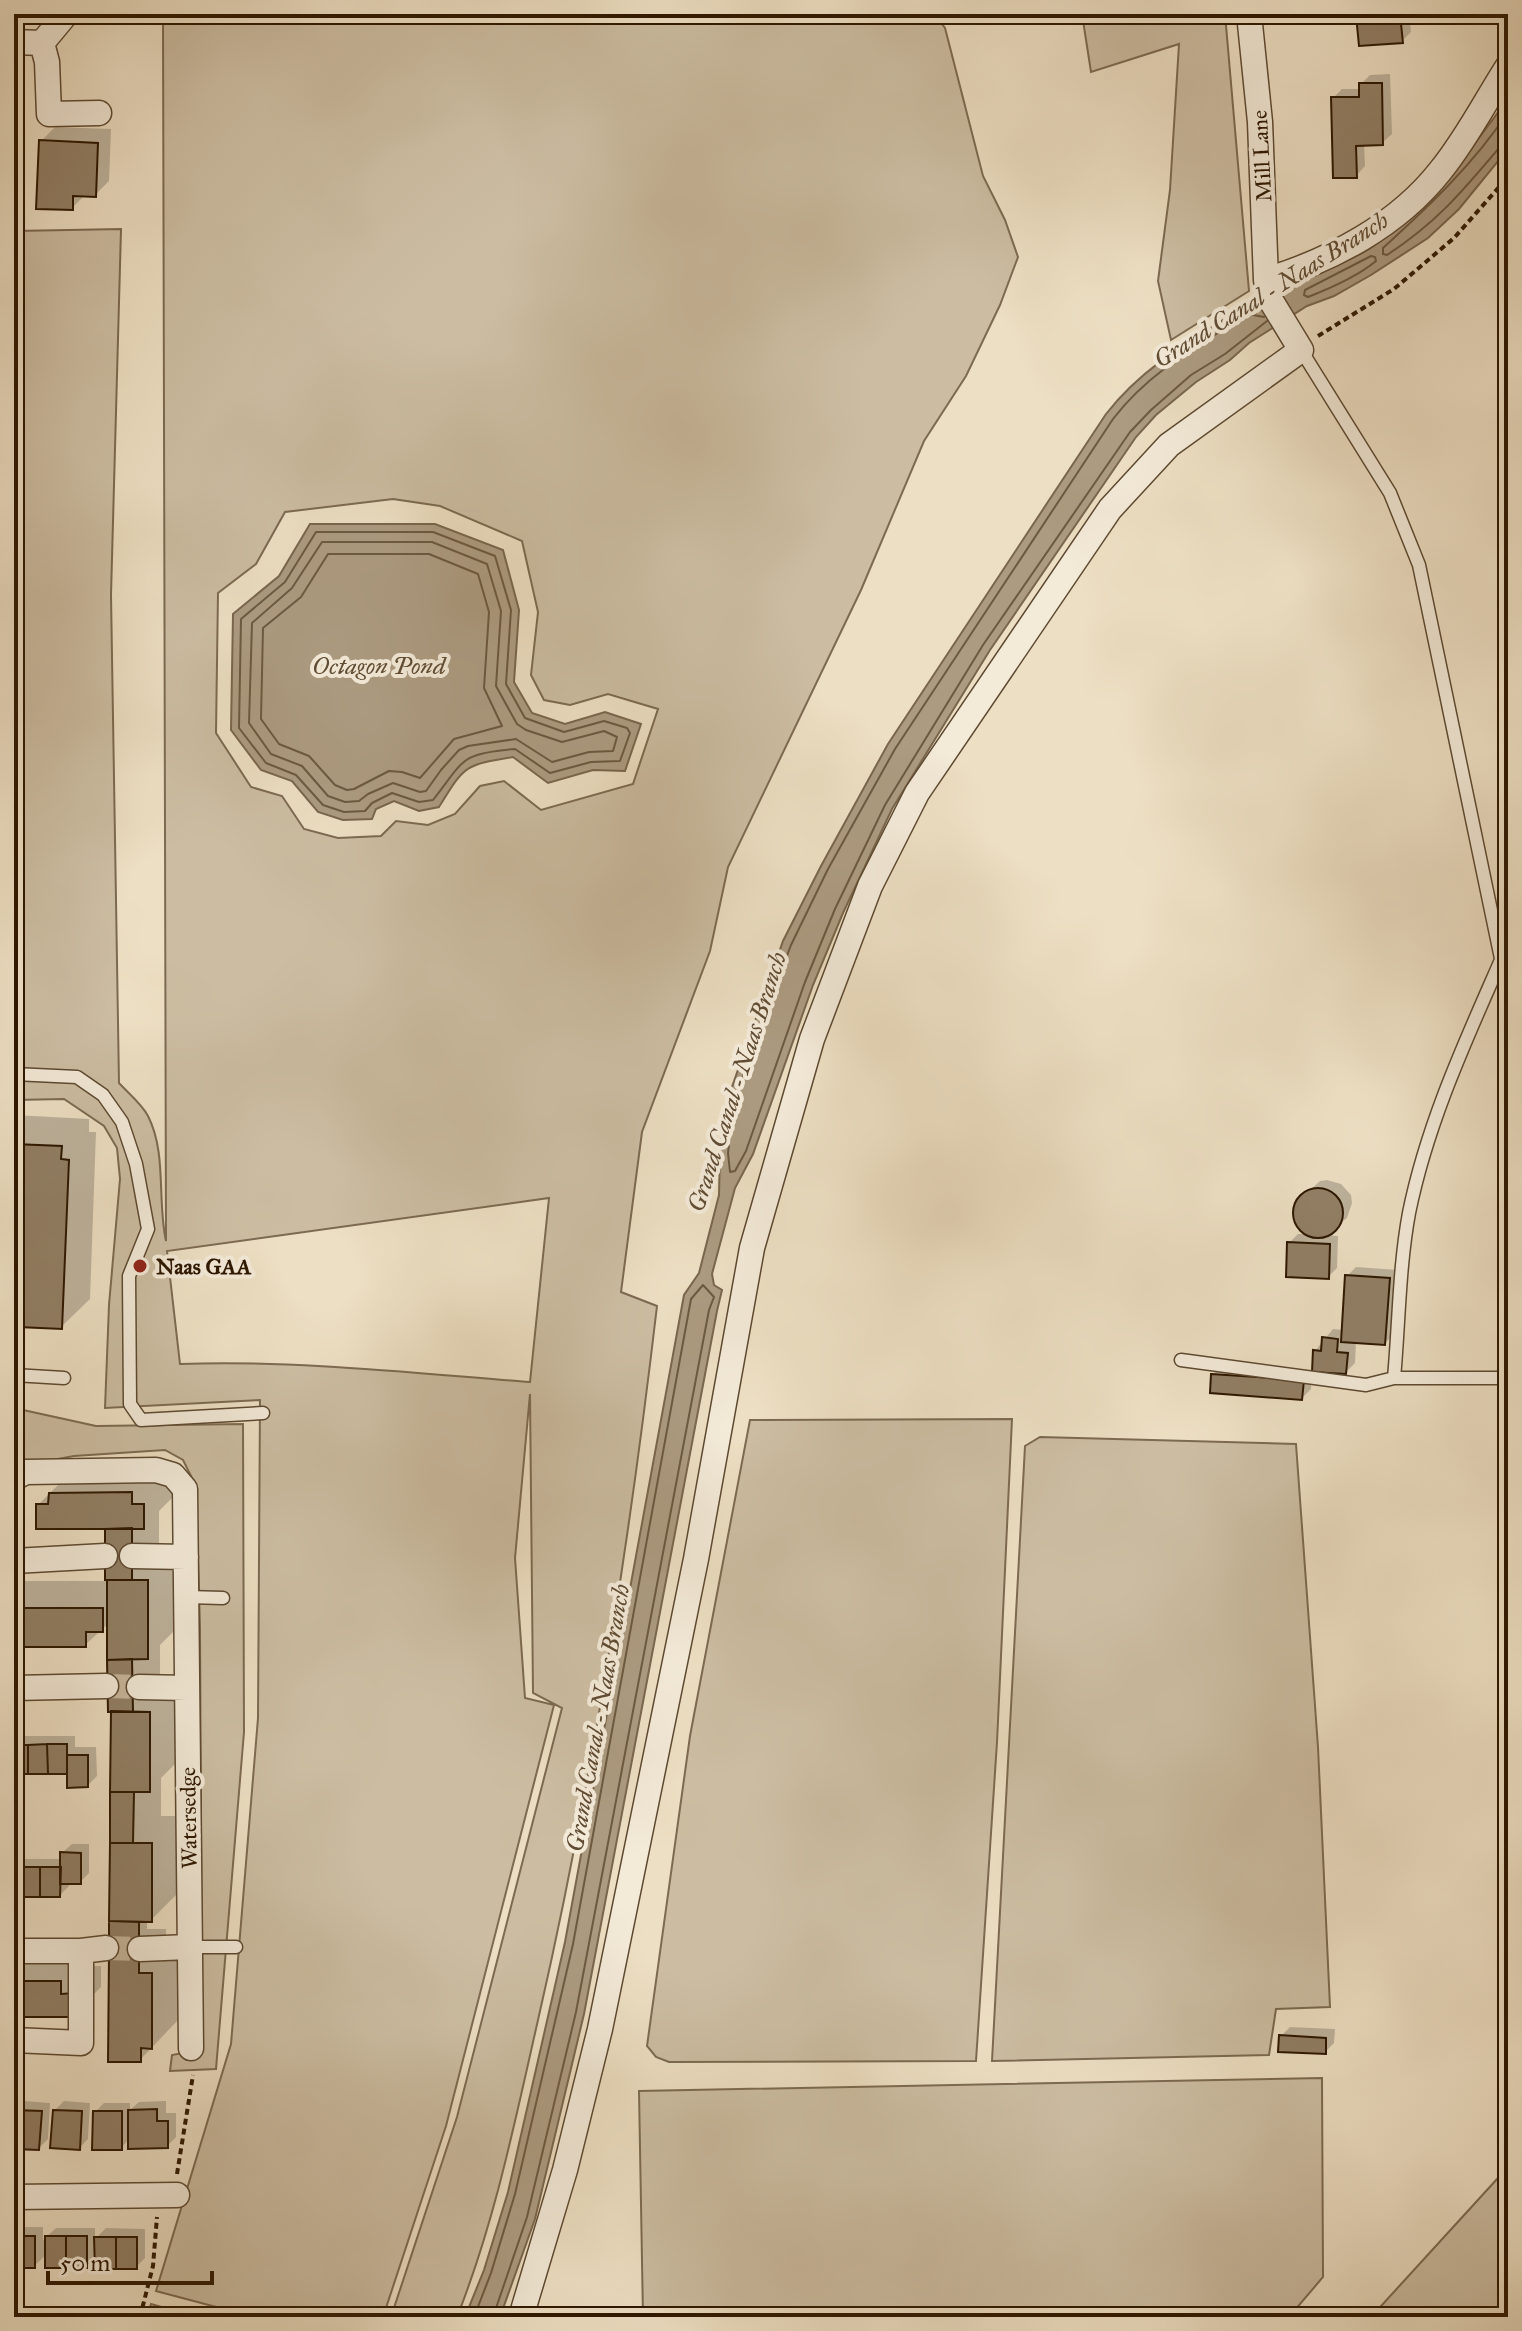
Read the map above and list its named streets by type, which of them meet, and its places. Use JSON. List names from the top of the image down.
{
  "streets": {
    "street": ["Mill Lane", "Watersedge"]
  },
  "water": ["Grand Canal - Naas Branch", "Octagon Pond"],
  "places": ["Naas GAA"],
  "scale_bar": "50 m"
}
